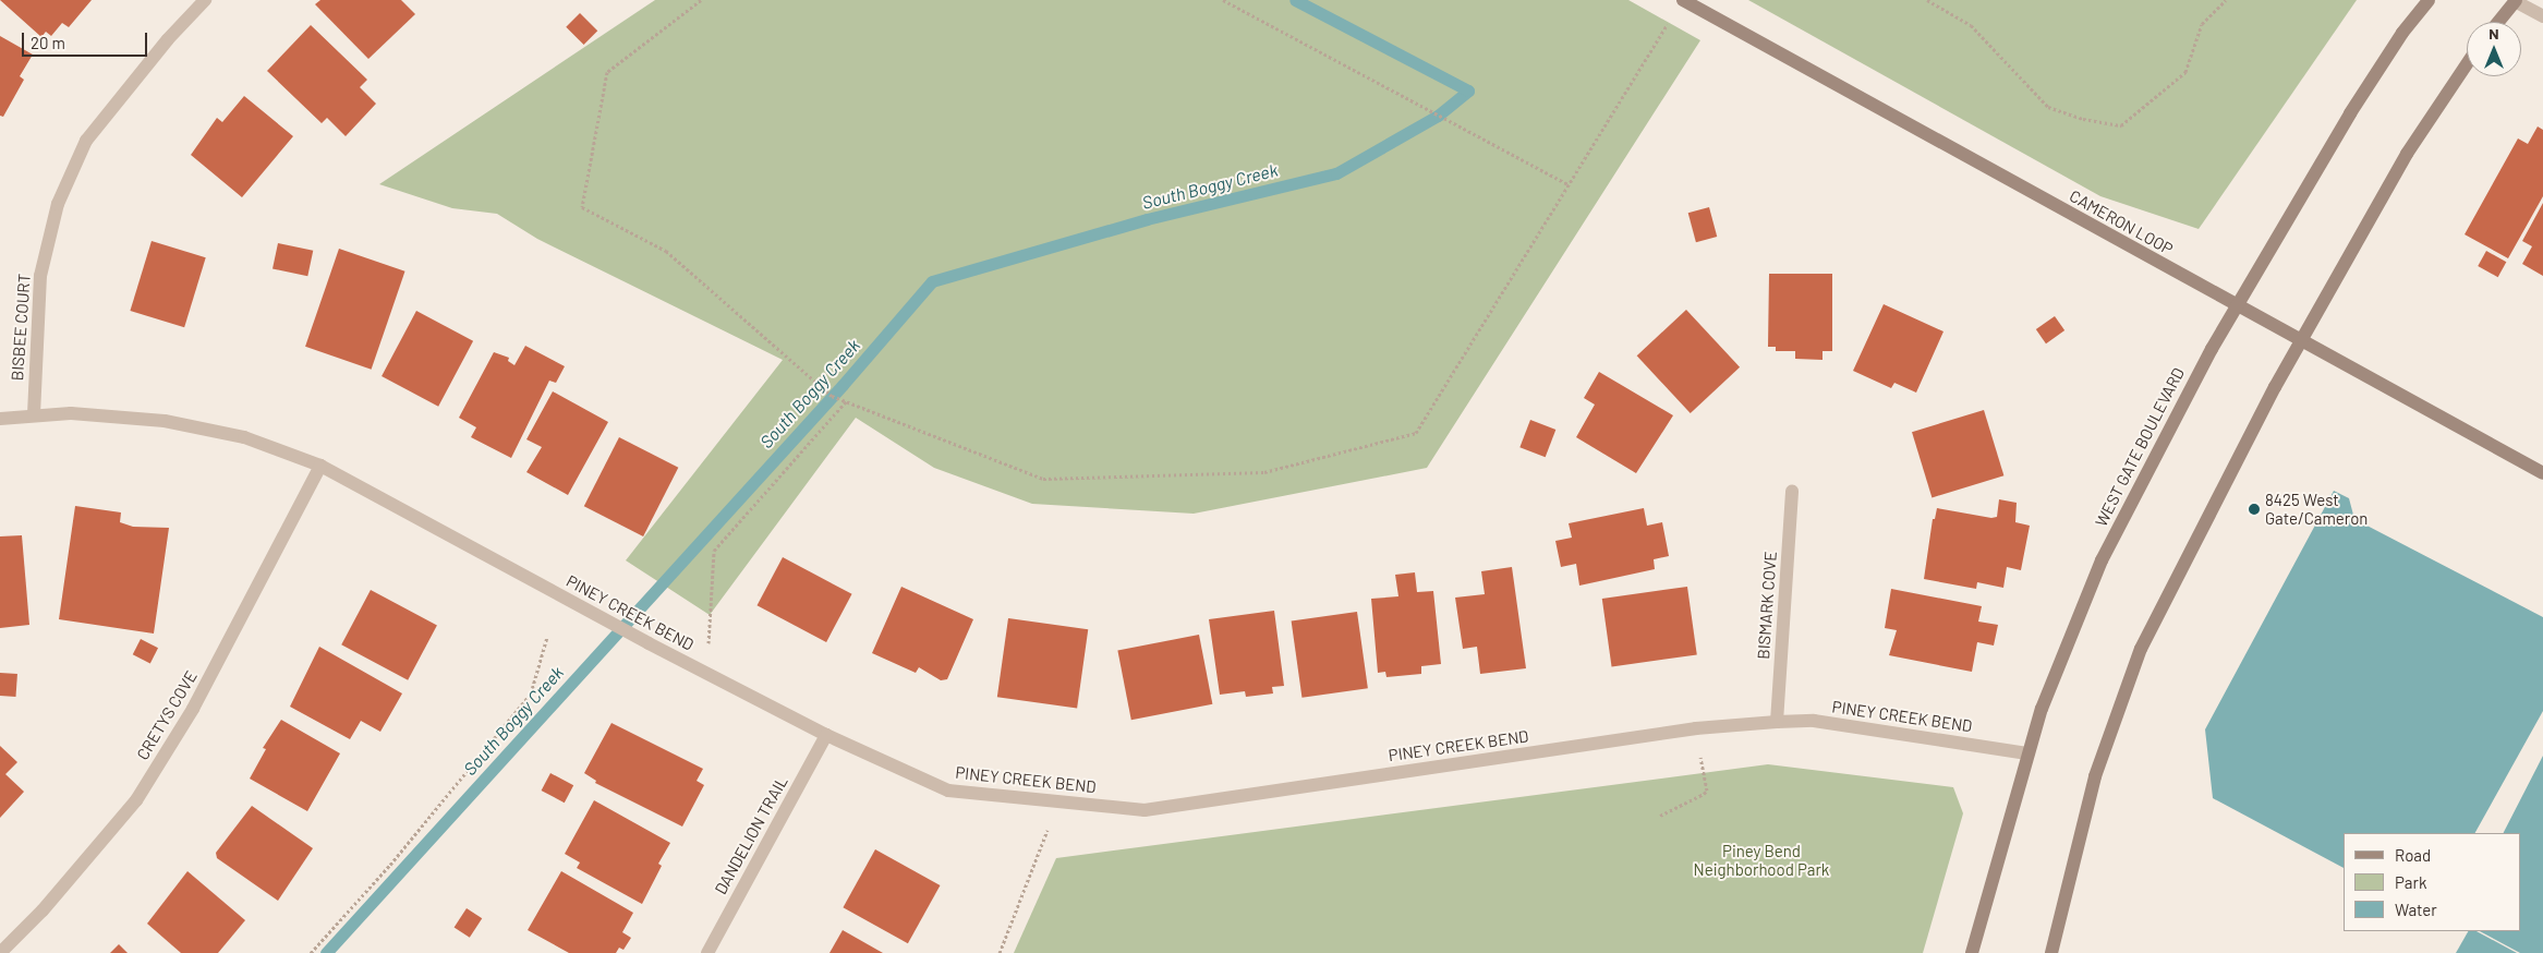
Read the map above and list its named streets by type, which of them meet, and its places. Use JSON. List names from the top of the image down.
{
  "streets": {
    "main road": ["CAMERON LOOP", "WEST GATE BOULEVARD"],
    "street": [
      "BISBEE COURT",
      "BISMARK COVE",
      "PINEY CREEK BEND",
      "CRETYS COVE",
      "DANDELION TRAIL"
    ]
  },
  "crossings": [
    ["CAMERON LOOP", "WEST GATE BOULEVARD"],
    ["BISBEE COURT", "PINEY CREEK BEND"],
    ["WEST GATE BOULEVARD", "PINEY CREEK BEND"],
    ["BISMARK COVE", "PINEY CREEK BEND"],
    ["PINEY CREEK BEND", "CRETYS COVE"],
    ["PINEY CREEK BEND", "DANDELION TRAIL"]
  ],
  "water": ["South Boggy Creek"],
  "parks": ["Piney Bend Neighborhood Park"],
  "places": ["8425 West Gate/Cameron"],
  "legend": ["Road", "Park", "Water"],
  "scale_bar": "20 m",
  "north": "top"
}
